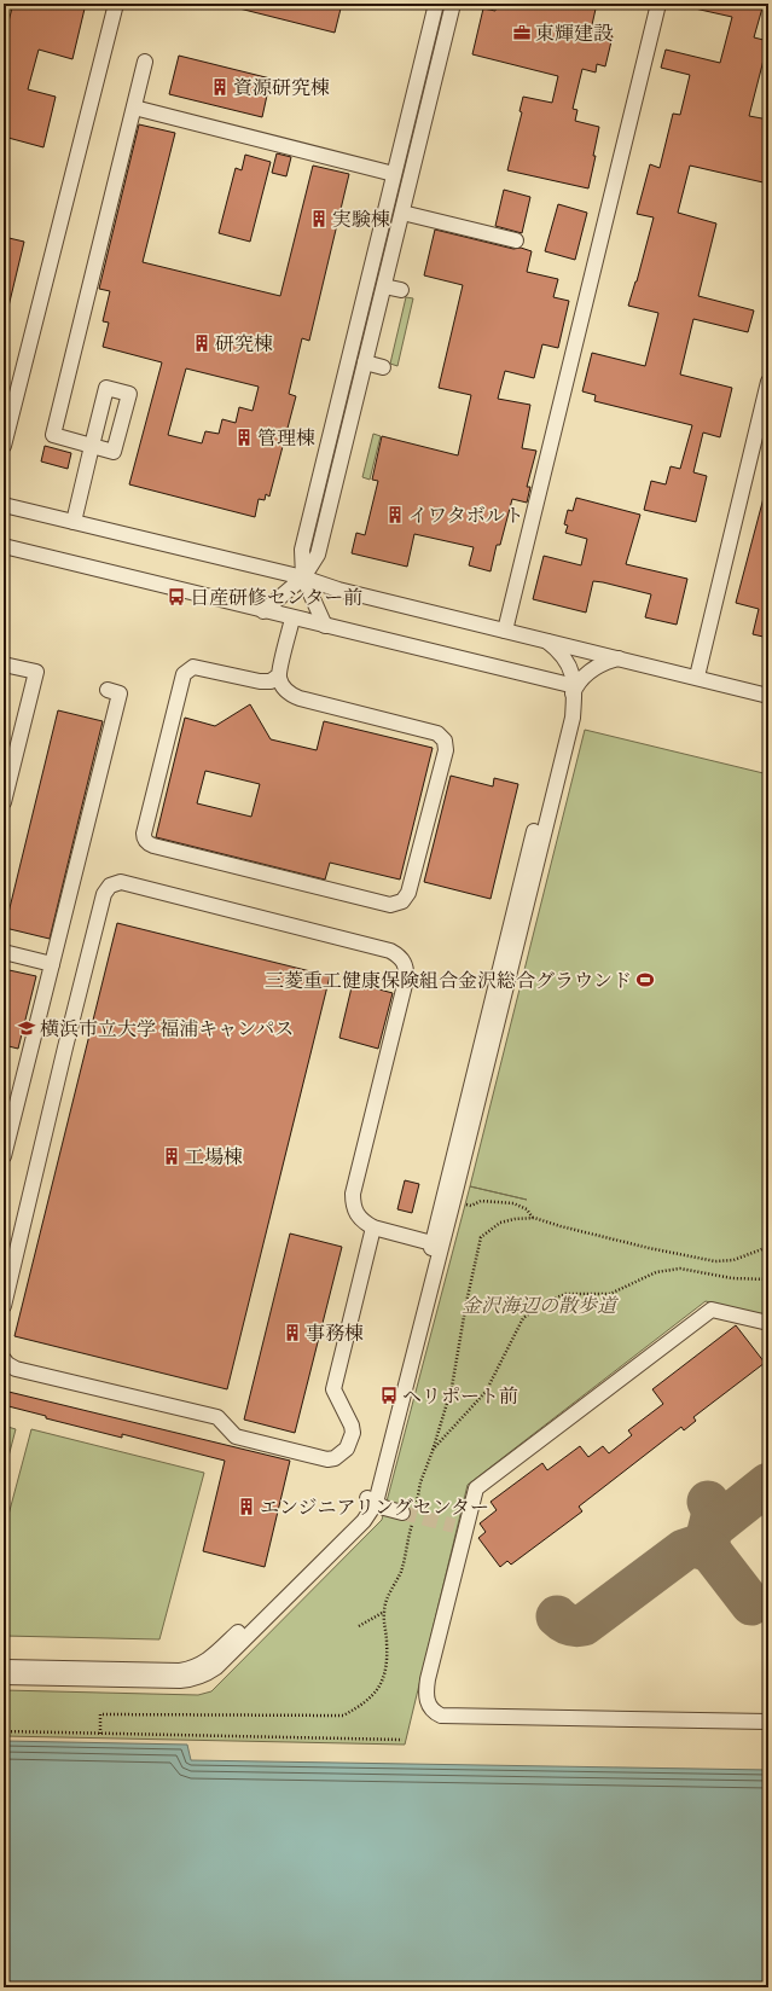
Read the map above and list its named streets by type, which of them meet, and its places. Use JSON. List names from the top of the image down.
{
  "parks": ["金沢海辺の散歩道"],
  "places": {
    "office": ["東輝建設"],
    "building": [
      "資源研究棟",
      "実験棟",
      "研究棟",
      "管理棟",
      "イワタボルト",
      "工場棟",
      "事務棟",
      "エンジニアリングセンター"
    ],
    "bus stop": ["日産研修センター前", "ヘリポート前"],
    "sports": ["三菱重工健康保険組合金沢総合グラウンド"],
    "school or university": ["横浜市立大学 福浦キャンパス"]
  }
}
